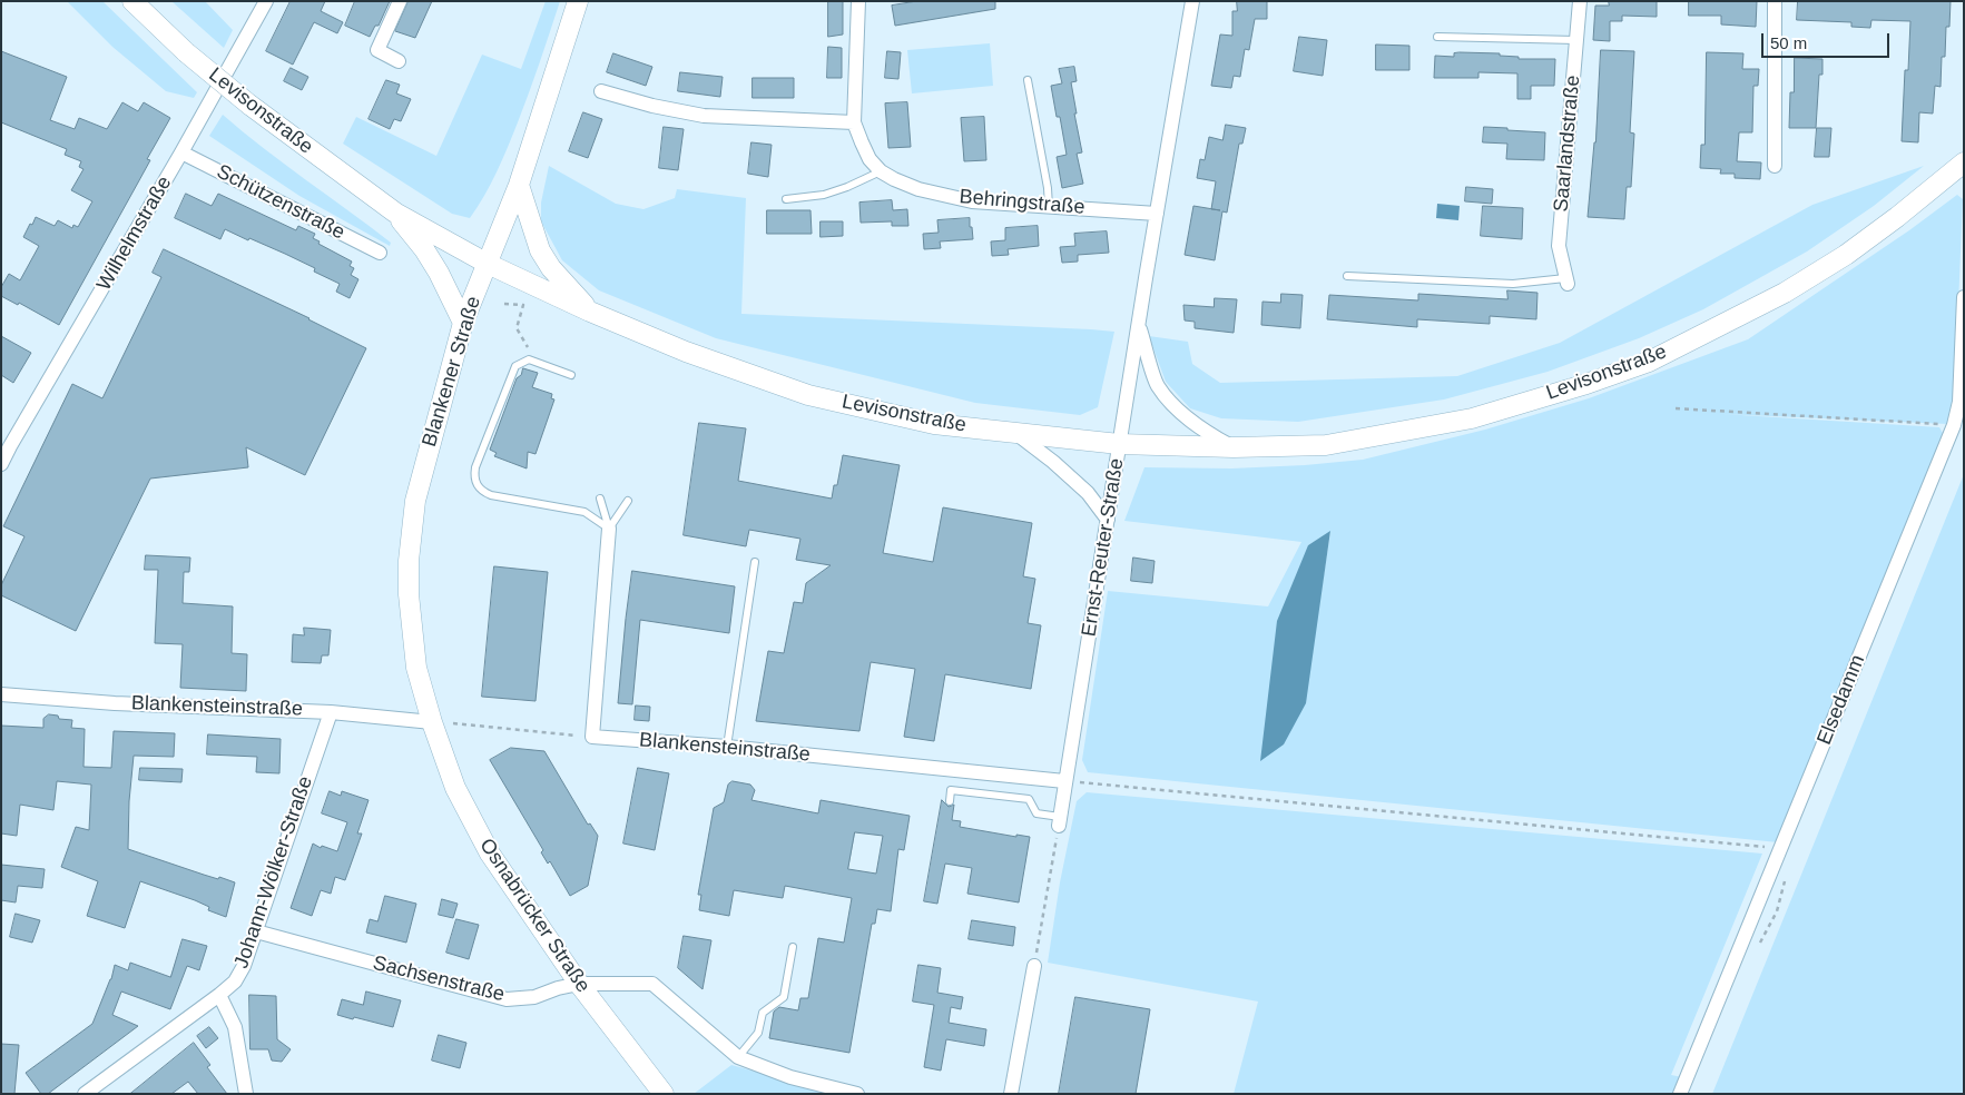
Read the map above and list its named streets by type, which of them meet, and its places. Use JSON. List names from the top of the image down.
{
  "streets": {
    "main road": ["Levisonstraße", "Blankener Straße", "Osnabrücker Straße"],
    "street": [
      "Saarlandstraße",
      "Schützenstraße",
      "Behringstraße",
      "Wilhelmstraße",
      "Ernst-Reuter-Straße",
      "Elsedamm",
      "Blankensteinstraße",
      "Johann-Wölker-Straße",
      "Sachsenstraße"
    ]
  },
  "crossings": [
    ["Levisonstraße", "Blankener Straße"],
    ["Levisonstraße", "Ernst-Reuter-Straße"],
    ["Schützenstraße", "Wilhelmstraße"],
    ["Behringstraße", "Ernst-Reuter-Straße"],
    ["Blankener Straße", "Blankensteinstraße"],
    ["Blankener Straße", "Osnabrücker Straße"],
    ["Ernst-Reuter-Straße", "Blankensteinstraße"],
    ["Blankensteinstraße", "Johann-Wölker-Straße"],
    ["Blankensteinstraße", "Osnabrücker Straße"],
    ["Johann-Wölker-Straße", "Sachsenstraße"],
    ["Osnabrücker Straße", "Sachsenstraße"]
  ],
  "scale_bar": "50 m"
}
